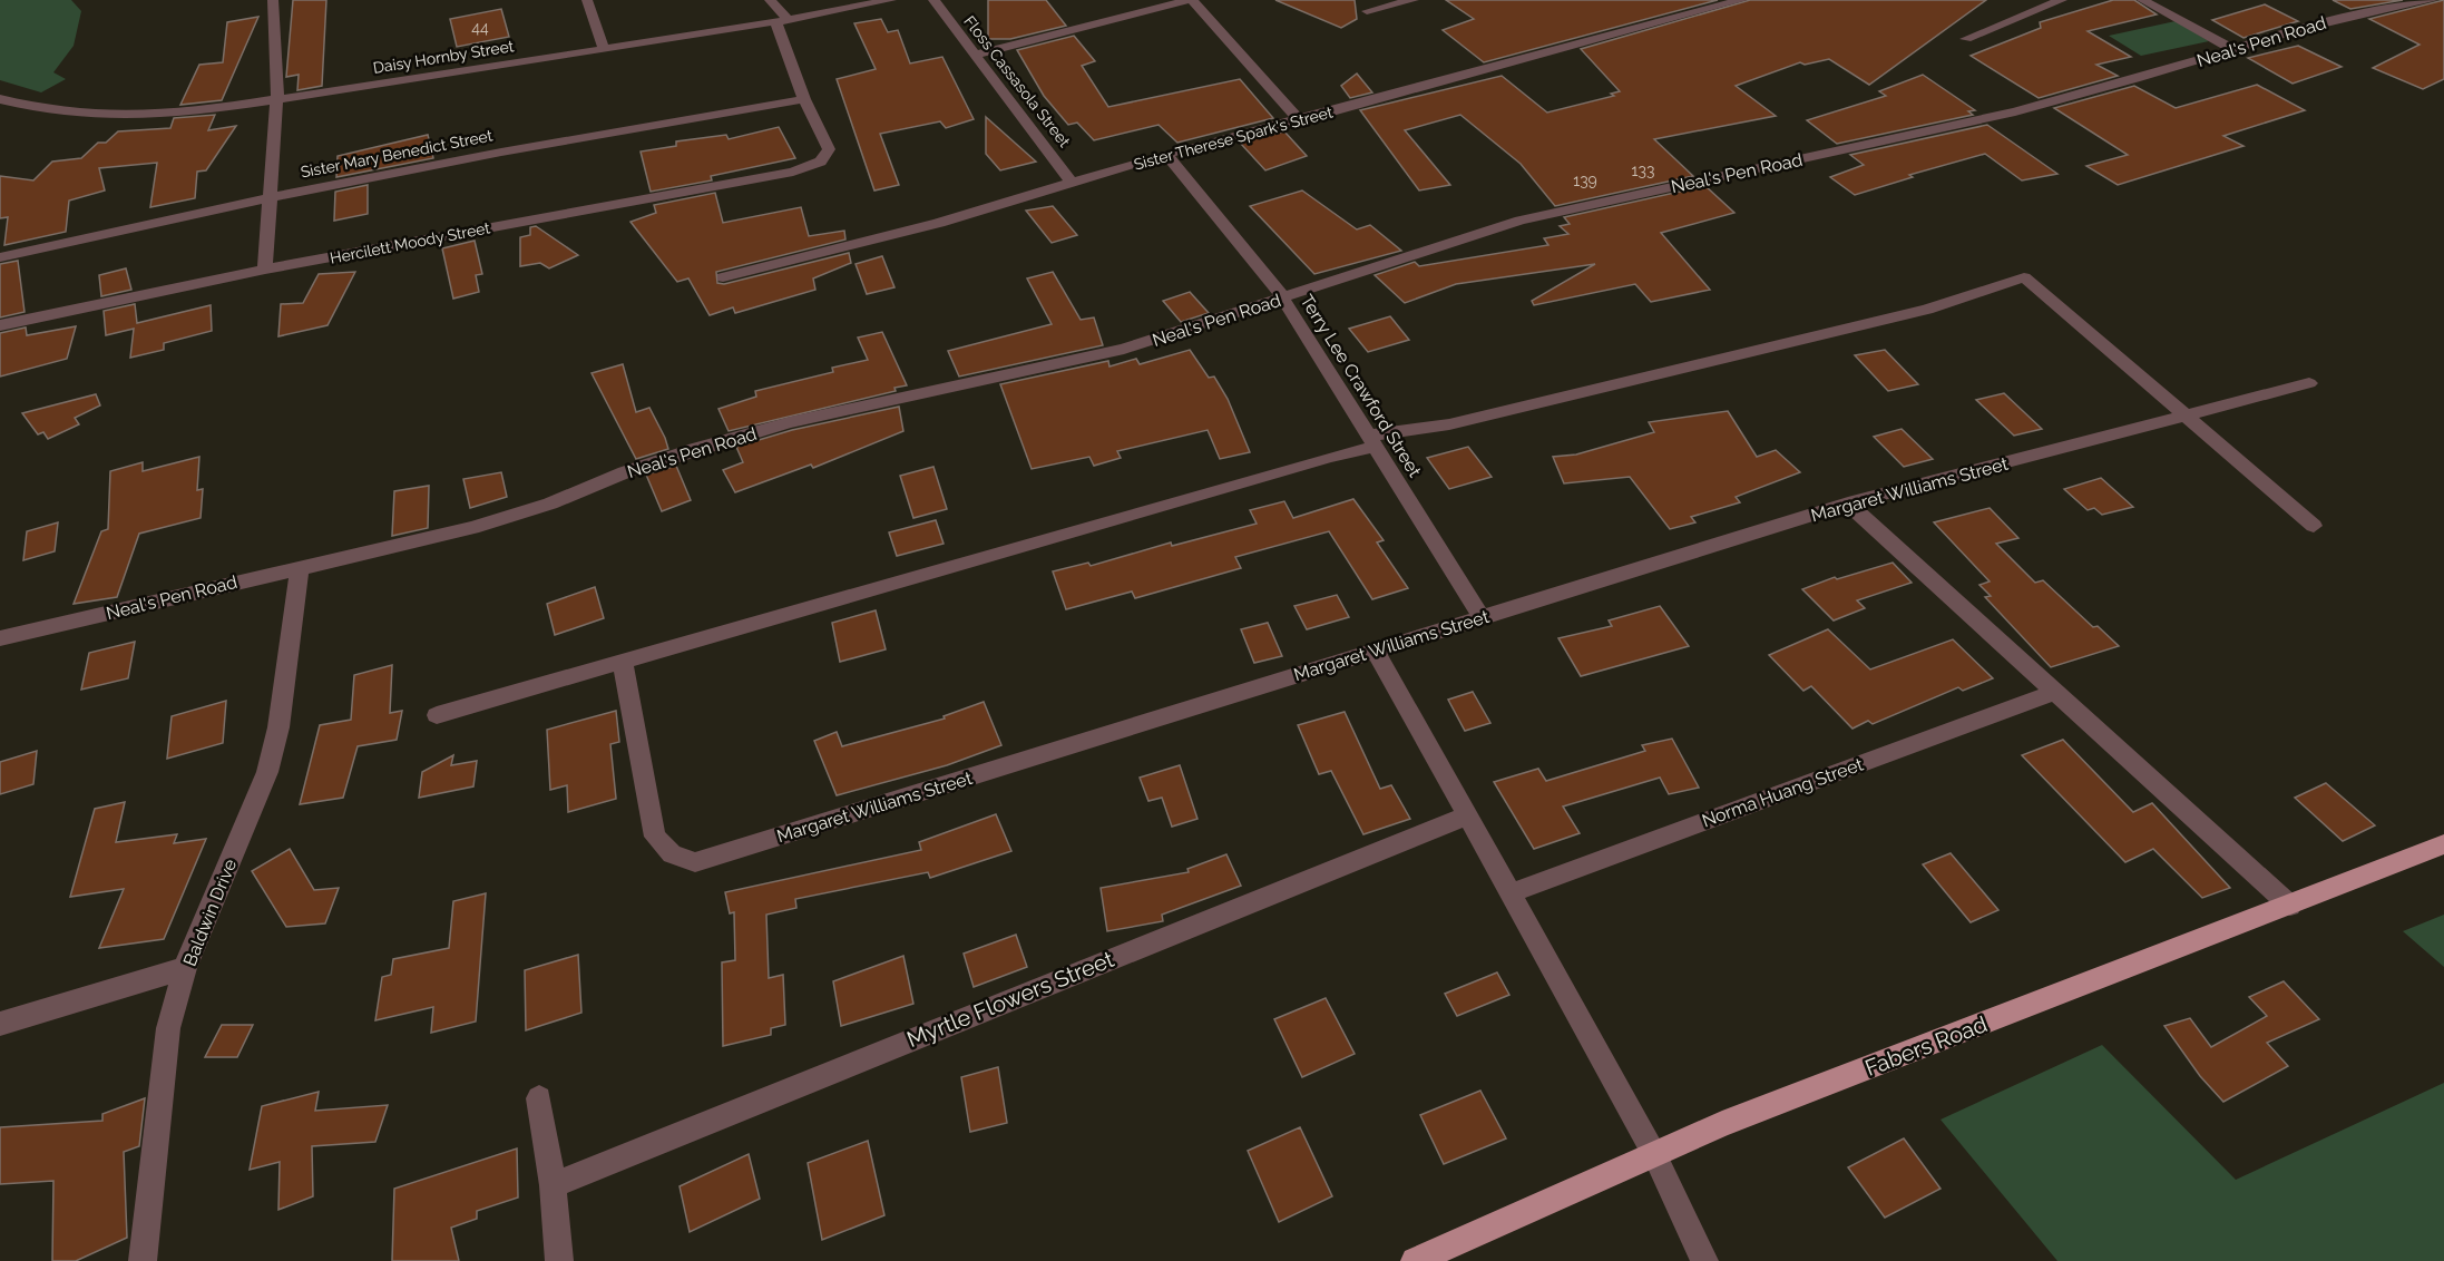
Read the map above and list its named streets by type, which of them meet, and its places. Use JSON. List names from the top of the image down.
{
  "streets": {
    "main road": ["Fabers Road"],
    "street": [
      "Neal's Pen Road",
      "Daisy Hornby Street",
      "Floss Cassasola Street",
      "Sister Therese Spark's Street",
      "Sister Mary Benedict Street",
      "Hercilett Moody Street",
      "Terry Lee Crawford Street",
      "Margaret Williams Street",
      "Norma Huang Street",
      "Baldwin Drive",
      "Myrtle Flowers Street"
    ]
  },
  "crossings": [
    ["Neal's Pen Road", "Terry Lee Crawford Street"],
    ["Neal's Pen Road", "Baldwin Drive"],
    ["Floss Cassasola Street", "Sister Therese Spark's Street"],
    ["Sister Therese Spark's Street", "Terry Lee Crawford Street"],
    ["Sister Mary Benedict Street", "Hercilett Moody Street"],
    ["Terry Lee Crawford Street", "Margaret Williams Street"]
  ],
  "house_numbers": ["44", "133", "139"]
}
